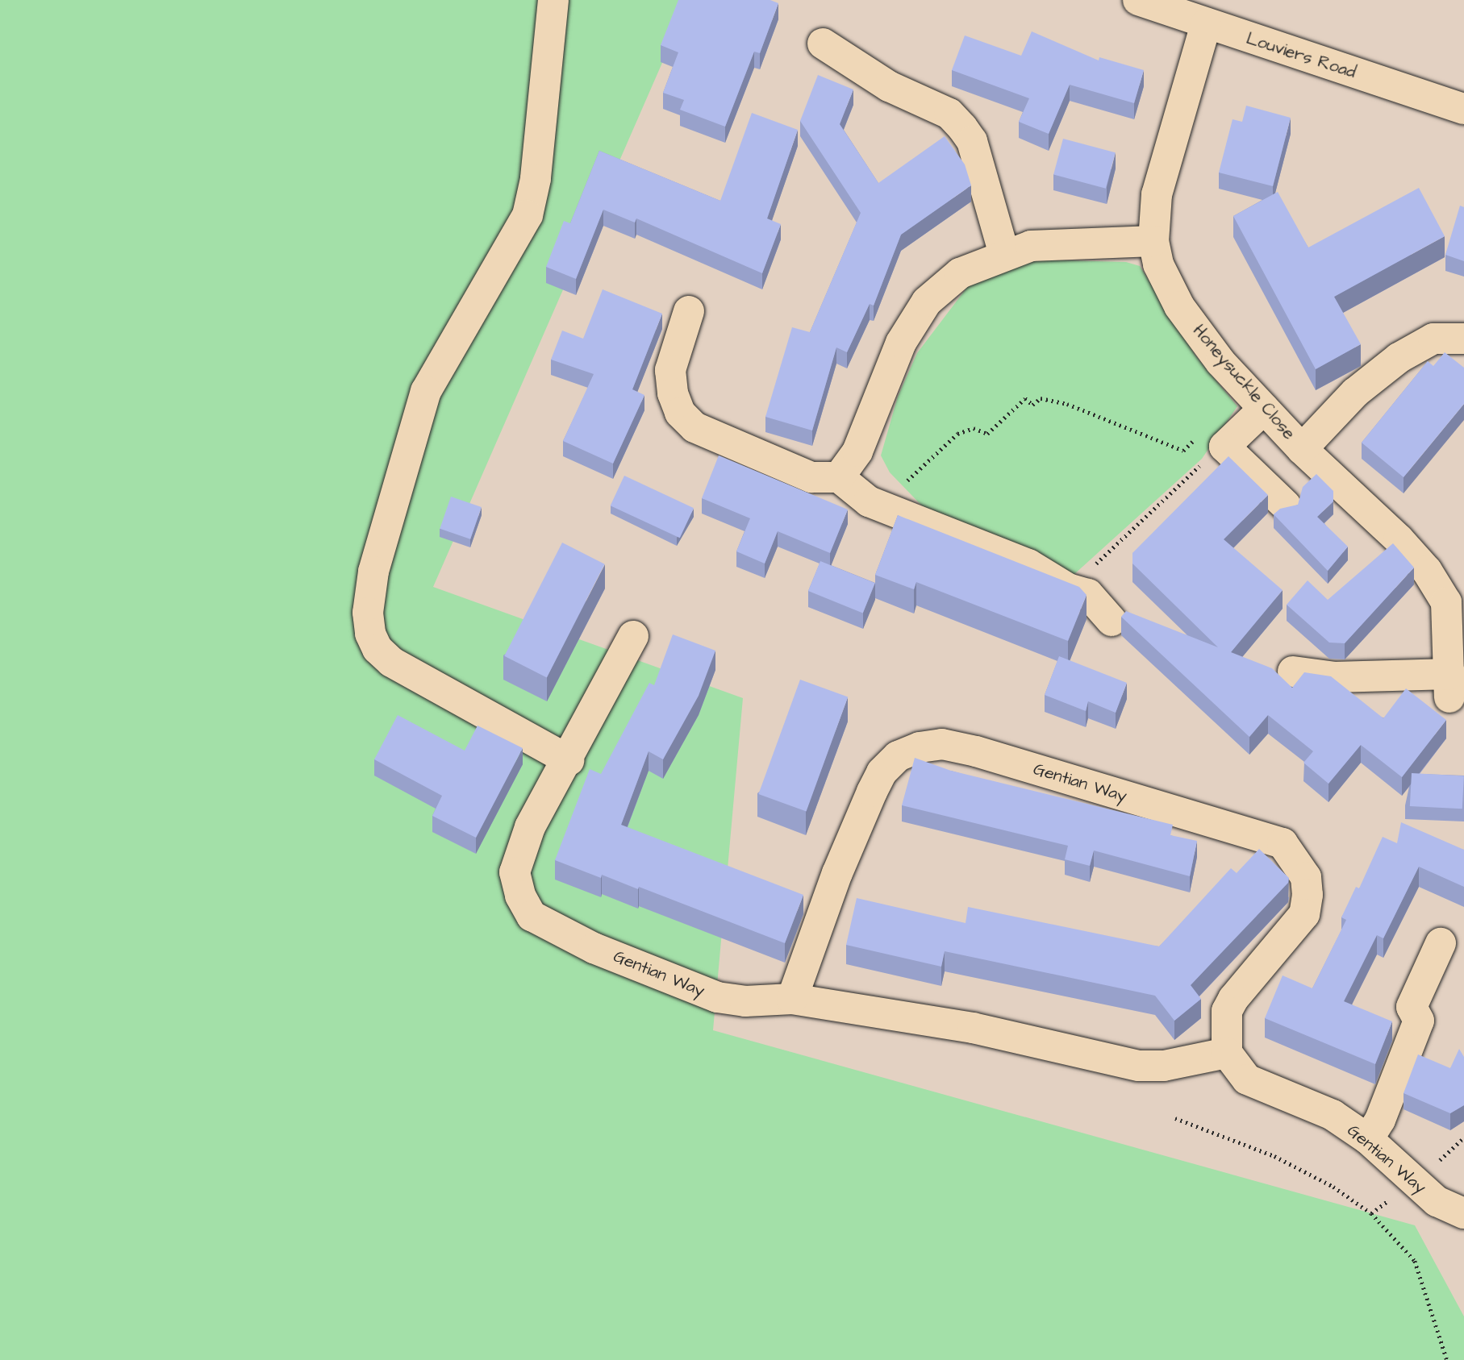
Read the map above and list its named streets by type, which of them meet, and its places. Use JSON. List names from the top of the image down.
{
  "streets": {
    "street": ["Louviers Road", "Honeysuckle Close", "Gentian Way"]
  },
  "crossings": [
    ["Louviers Road", "Honeysuckle Close"]
  ]
}
